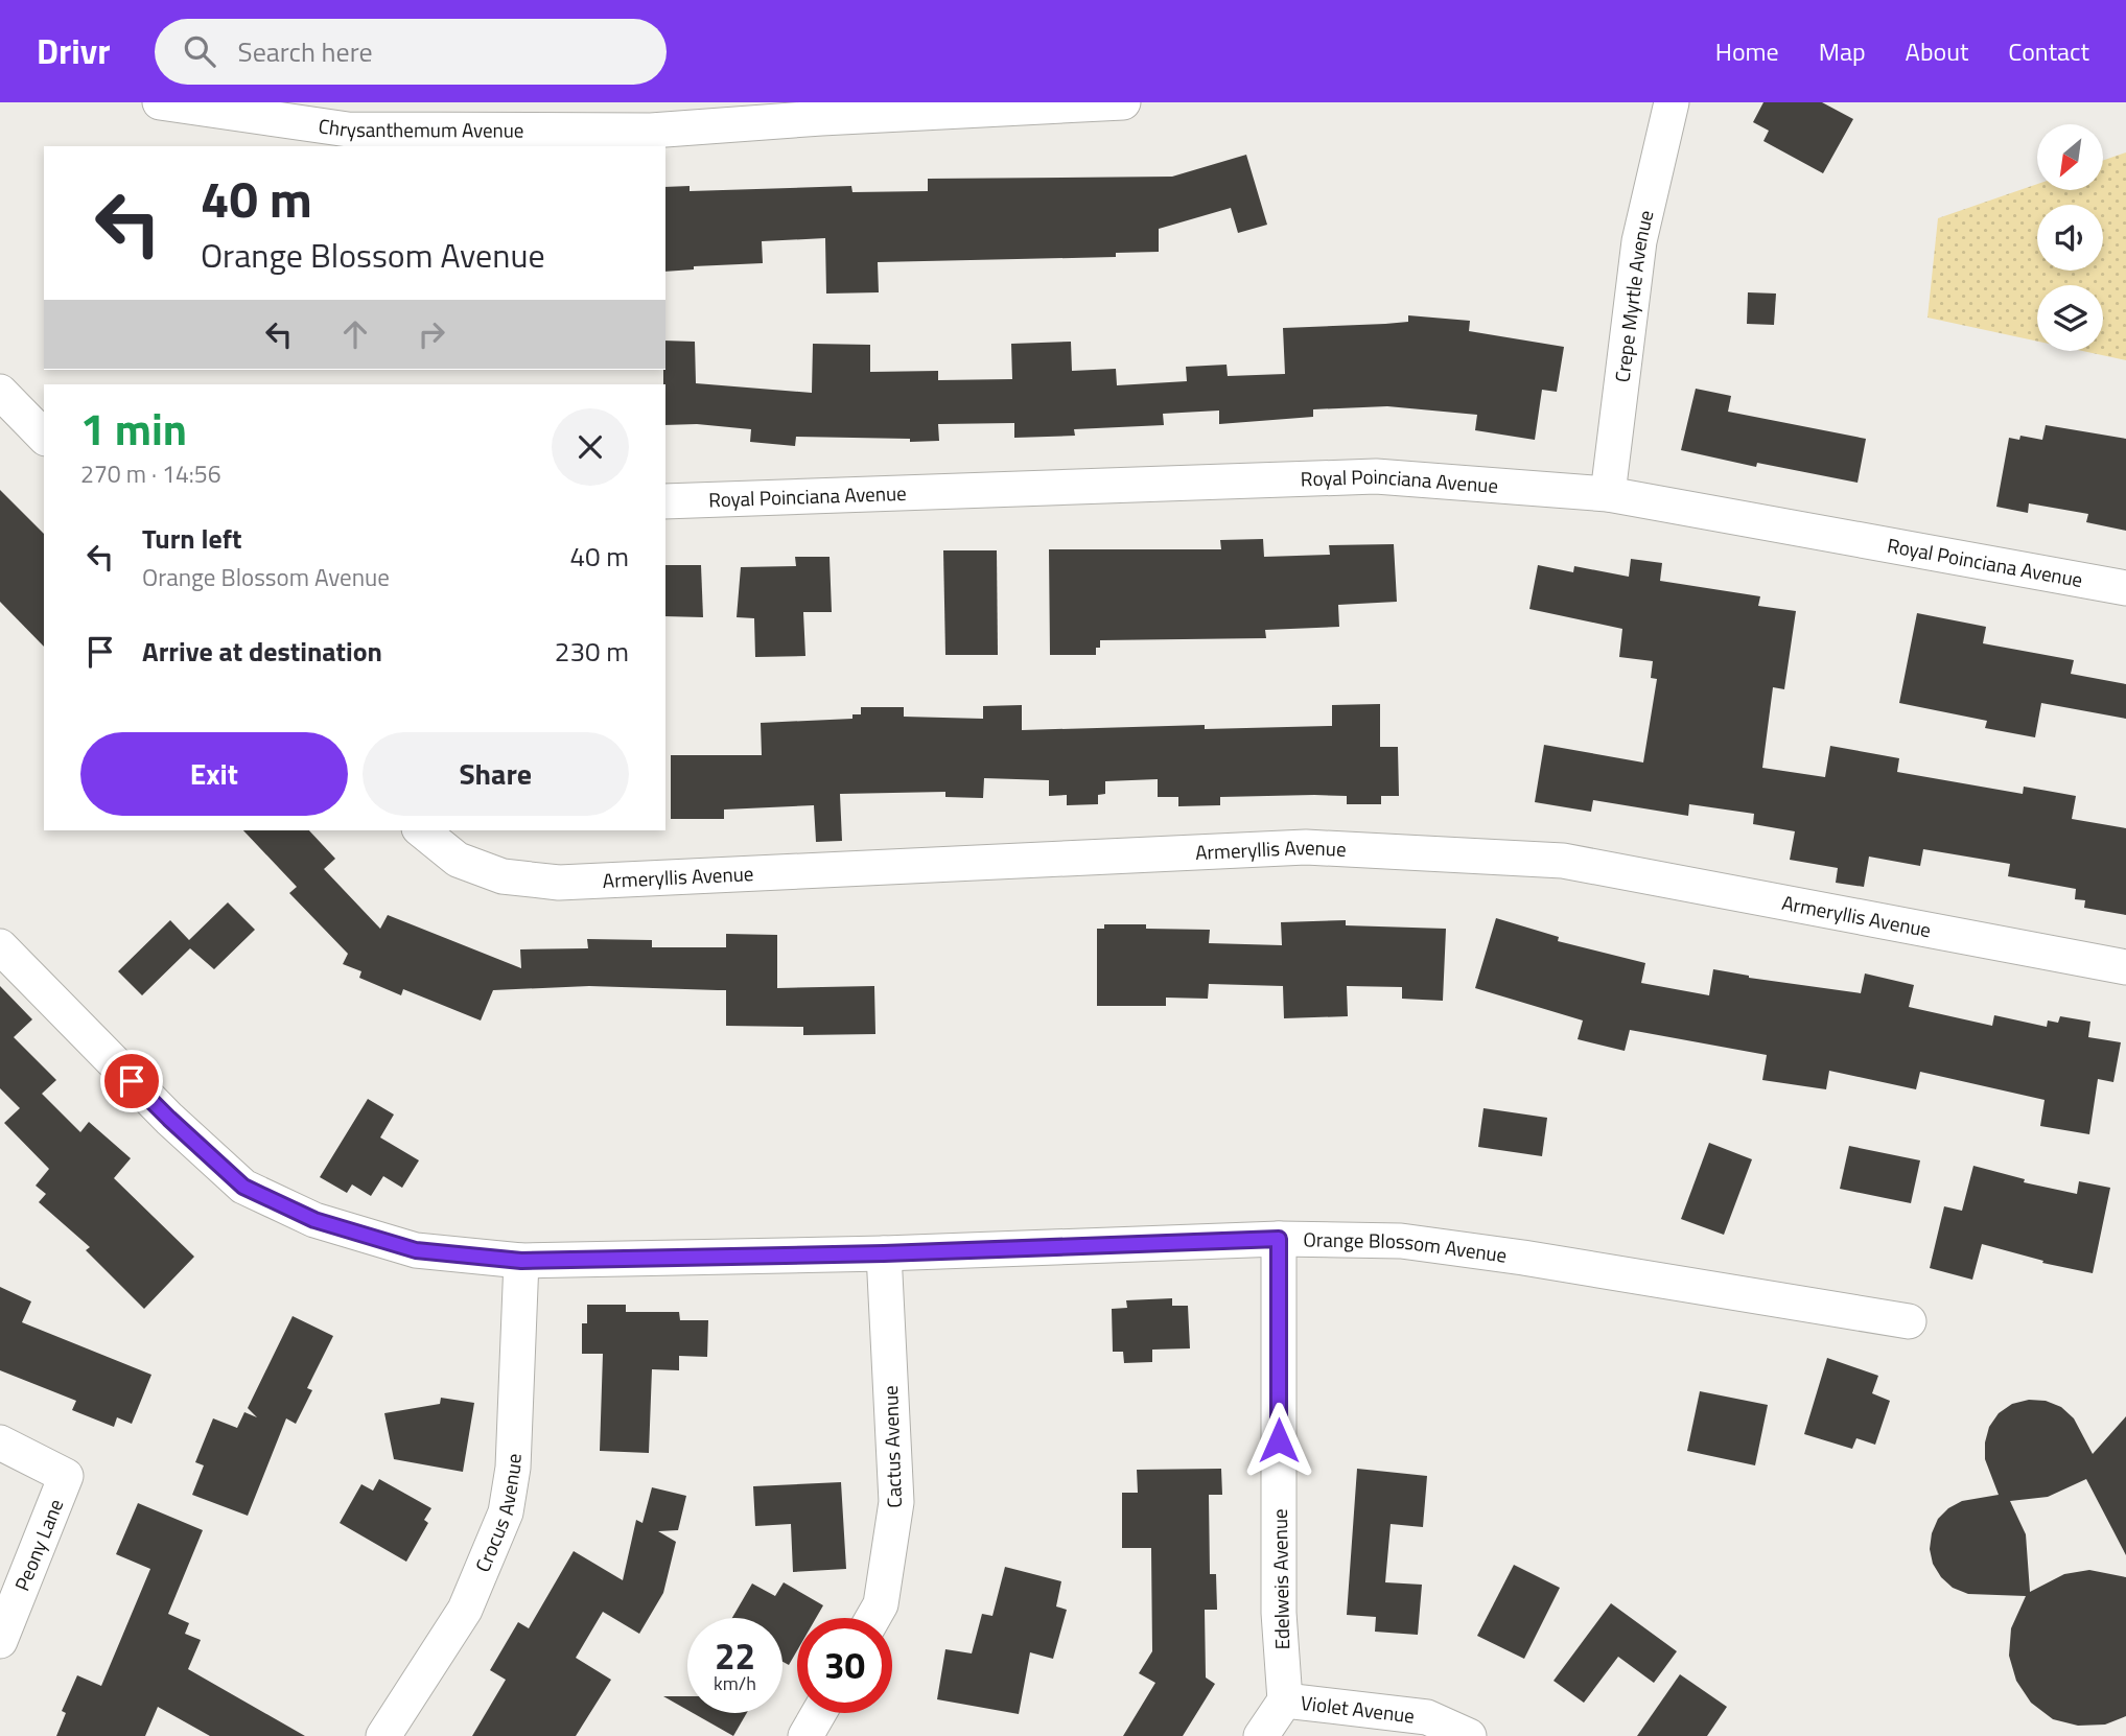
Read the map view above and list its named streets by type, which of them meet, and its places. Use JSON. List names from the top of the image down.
{
  "streets": {
    "street": [
      "Chrysanthemum Avenue",
      "Crepe Myrtle Avenue",
      "Royal Poinciana Avenue",
      "Armeryllis Avenue",
      "Orange Blossom Avenue",
      "Cactus Avenue",
      "Crocus Avenue",
      "Peony Lane",
      "Edelweis Avenue",
      "Violet Avenue"
    ]
  },
  "crossings": [
    ["Crepe Myrtle Avenue", "Royal Poinciana Avenue"],
    ["Orange Blossom Avenue", "Cactus Avenue"],
    ["Orange Blossom Avenue", "Crocus Avenue"],
    ["Orange Blossom Avenue", "Edelweis Avenue"],
    ["Edelweis Avenue", "Violet Avenue"]
  ],
  "north": "bottom left",
  "page": {
    "header": "Drivr",
    "search": "Search here",
    "nav": [
      "Home",
      "Map",
      "About",
      "Contact"
    ],
    "turn": ["40 m", "Orange Blossom Avenue"],
    "heading": ["1 min", "270 m · 14:56"],
    "list": [
      {
        "name": "Turn left",
        "note": "Orange Blossom Avenue",
        "value": "40 m"
      },
      {
        "name": "Arrive at destination",
        "value": "230 m"
      }
    ],
    "buttons": ["Exit", "Share"],
    "speed": "22 km/h",
    "limit": "30"
  }
}
